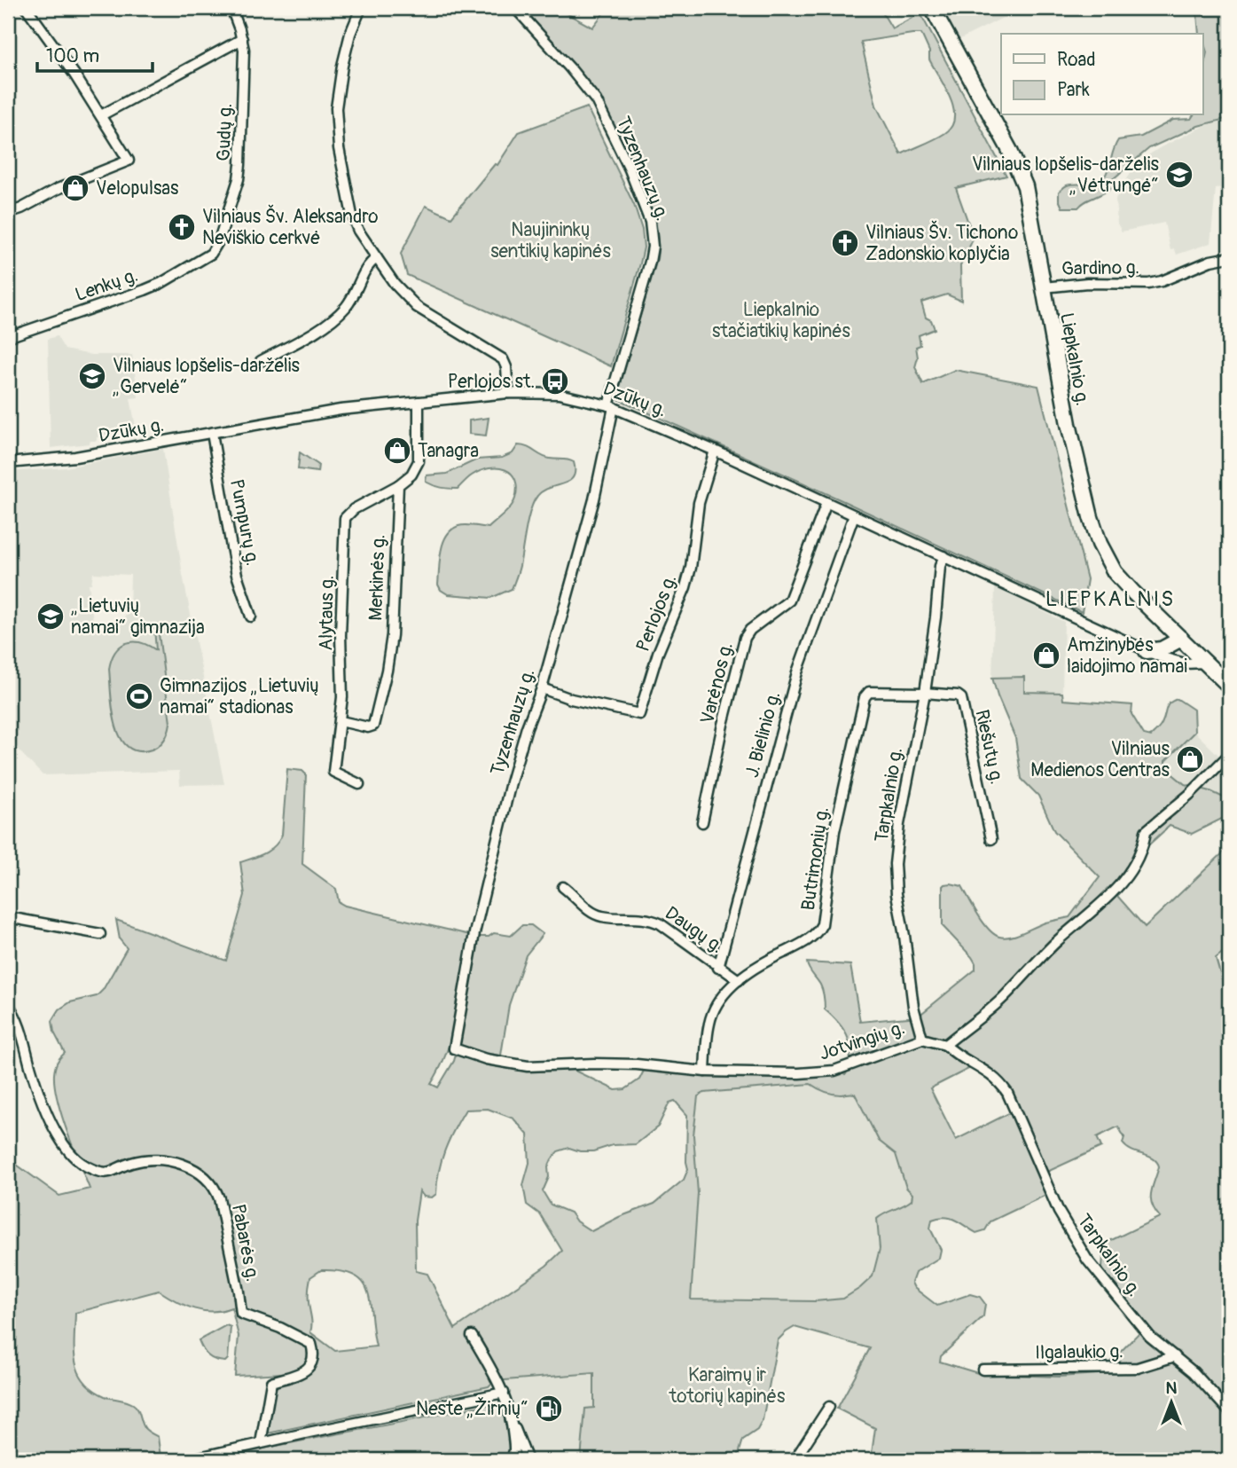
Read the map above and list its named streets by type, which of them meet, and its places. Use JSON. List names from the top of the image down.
{
  "streets": {
    "main road": ["Liepkalnio g."],
    "street": [
      "Gudų g.",
      "Tyzenhauzų g.",
      "Gardino g.",
      "Lenkų g.",
      "Dzūkų g.",
      "Pumpurų g.",
      "Merkinės g.",
      "Alytaus g.",
      "Perlojos g.",
      "Varėnos g.",
      "J. Bielinio g.",
      "Riešutų g.",
      "Tarpkalnio g.",
      "Butrimonių g.",
      "Daugų g.",
      "Jotvingių g.",
      "Pabarės g.",
      "Ilgalaukio g."
    ]
  },
  "crossings": [
    ["Gudų g.", "Lenkų g."],
    ["Tyzenhauzų g.", "Dzūkų g."],
    ["Tyzenhauzų g.", "Perlojos g."],
    ["Tyzenhauzų g.", "Jotvingių g."],
    ["Gardino g.", "Liepkalnio g."],
    ["Liepkalnio g.", "Dzūkų g."],
    ["Dzūkų g.", "Pumpurų g."],
    ["Dzūkų g.", "Perlojos g."],
    ["Dzūkų g.", "Varėnos g."],
    ["Dzūkų g.", "J. Bielinio g."],
    ["Dzūkų g.", "Tarpkalnio g."],
    ["Merkinės g.", "Alytaus g."],
    ["J. Bielinio g.", "Daugų g."],
    ["Riešutų g.", "Tarpkalnio g."],
    ["Riešutų g.", "Butrimonių g."],
    ["Tarpkalnio g.", "Butrimonių g."],
    ["Tarpkalnio g.", "Jotvingių g."],
    ["Tarpkalnio g.", "Ilgalaukio g."],
    ["Butrimonių g.", "Daugų g."],
    ["Butrimonių g.", "Jotvingių g."]
  ],
  "districts": ["LIEPKALNIS"],
  "parks": ["Naujininkų sentikių kapinės", "Liepkalnio stačiatikių kapinės", "Karaimų ir totorių kapinės"],
  "places": {
    "school or university": ["Vilniaus lopšelis-darželis „Vėtrungė“", "Vilniaus lopšelis-darželis „Gervelė“", "„Lietuvių namai“ gimnazija"],
    "shop": [
      "Velopulsas",
      "Tanagra",
      "Amžinybės laidojimo namai",
      "Vilniaus Medienos Centras"
    ],
    "church": ["Vilniaus Šv. Aleksandro Neviškio cerkvė", "Vilniaus Šv. Tichono Zadonskio koplyčia"],
    "bus stop": ["Perlojos st."],
    "sports": ["Gimnazijos „Lietuvių namai“ stadionas"],
    "fuel station": ["Neste „Žirnių“"]
  },
  "legend": ["Road", "Park"],
  "scale_bar": "100 m",
  "north": "top"
}
